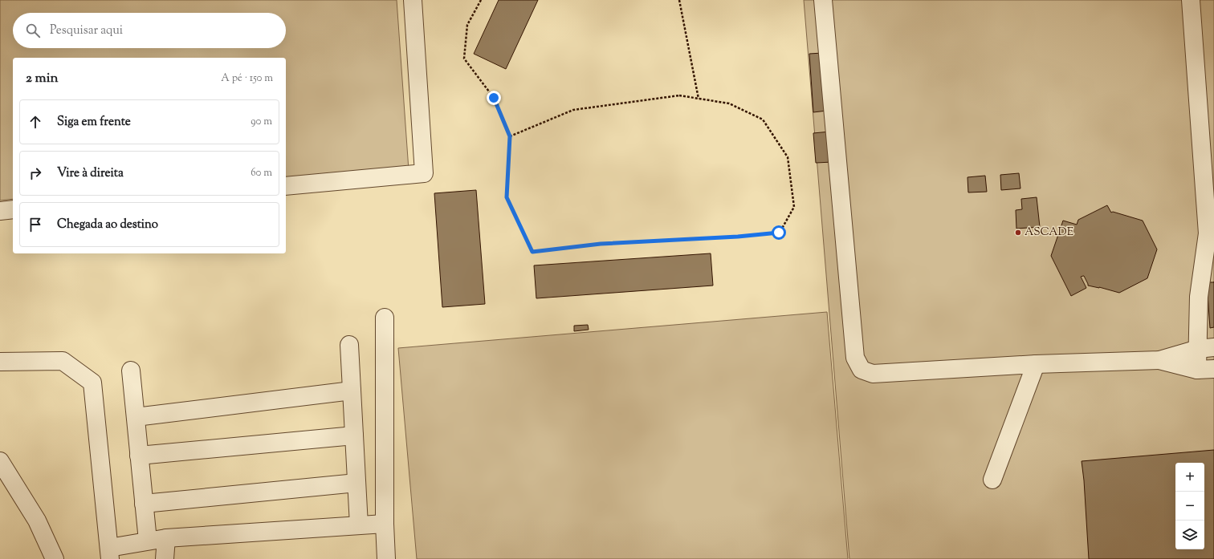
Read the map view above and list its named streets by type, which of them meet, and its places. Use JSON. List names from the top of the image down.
{
  "places": ["ASCADE"],
  "page": {
    "search": "Pesquisar aqui",
    "heading": ["2 min", "A pé · 150 m"],
    "list": [
      ["Siga em frente", "90 m"],
      ["Vire à direita", "60 m"],
      "Chegada ao destino"
    ],
    "map_buttons": ["+", "−"]
  }
}
